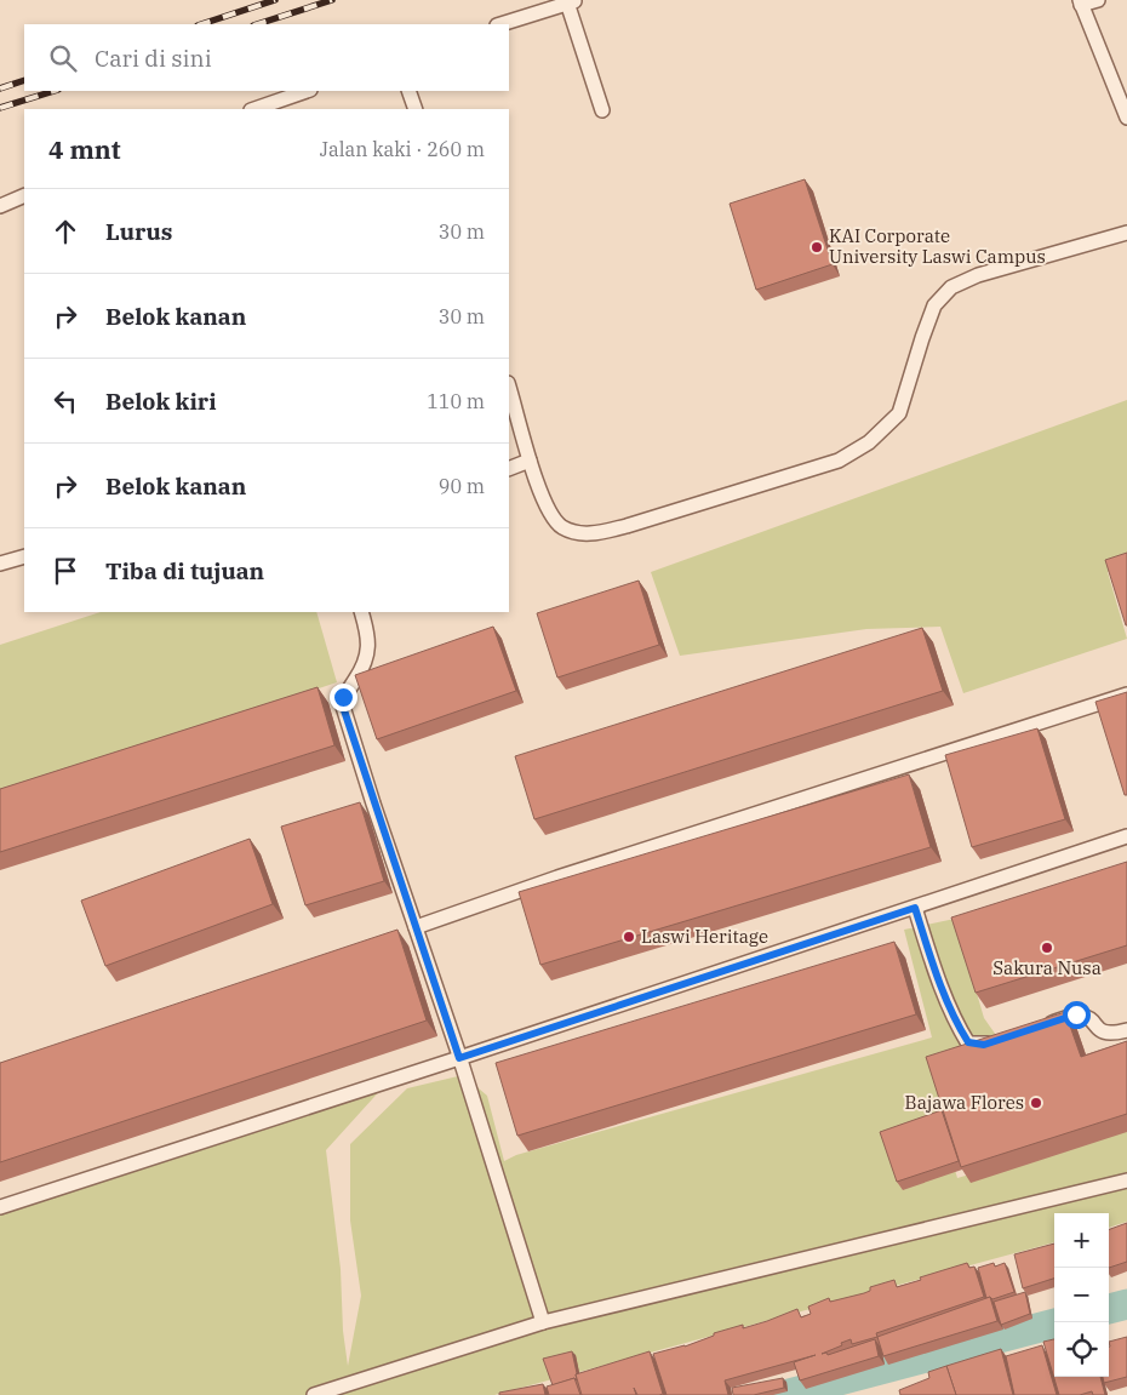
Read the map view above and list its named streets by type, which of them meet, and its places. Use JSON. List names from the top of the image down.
{
  "places": [
    "KAI Corporate University Laswi Campus",
    "Laswi Heritage",
    "Sakura Nusa",
    "Bajawa Flores"
  ],
  "page": {
    "search": "Cari di sini",
    "heading": ["4 mnt", "Jalan kaki · 260 m"],
    "list": [
      ["Lurus", "30 m"],
      ["Belok kanan", "30 m"],
      ["Belok kiri", "110 m"],
      ["Belok kanan", "90 m"],
      "Tiba di tujuan"
    ],
    "map_buttons": ["+", "−"]
  }
}
